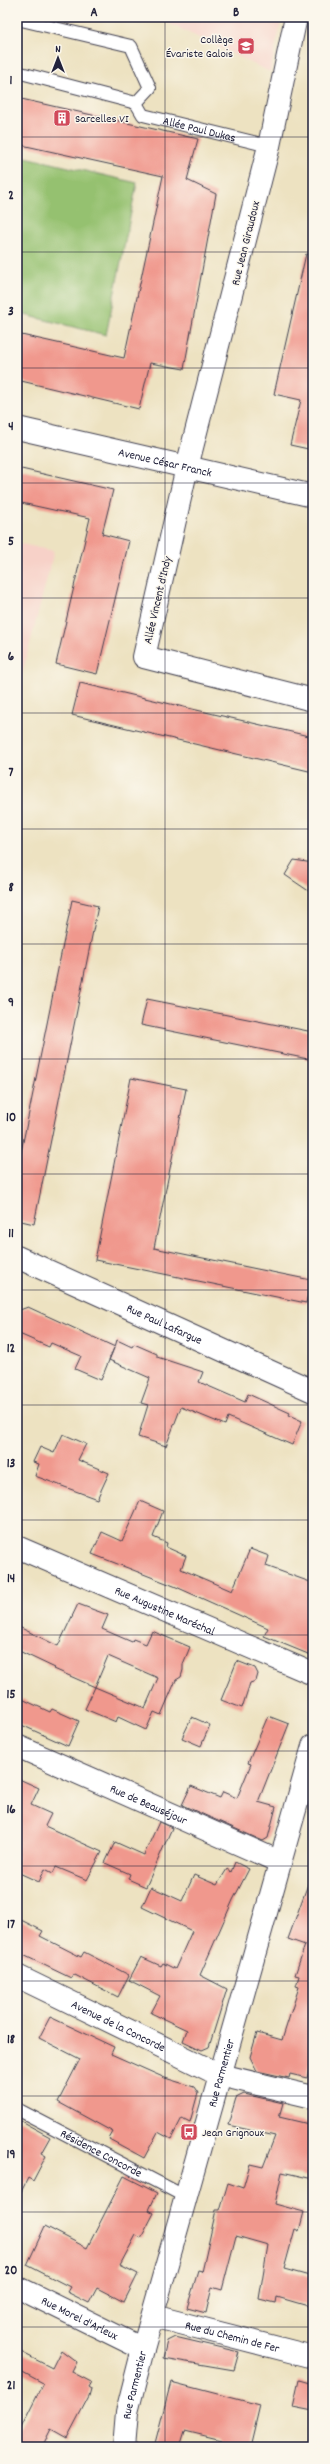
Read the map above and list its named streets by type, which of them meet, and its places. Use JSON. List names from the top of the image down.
{
  "streets": {
    "street": [
      "Rue Jean Giraudoux",
      "Avenue César Franck",
      "Allée Vincent d'Indy",
      "Rue Paul Lafargue",
      "Rue Augustine Maréchal",
      "Rue de Beauséjour",
      "Avenue de la Concorde",
      "Rue Parmentier",
      "Rue Morel d'Arleux",
      "Rue du Chemin de Fer"
    ],
    "lane": ["Allée Paul Dukas", "Résidence Concorde"]
  },
  "crossings": [
    ["Allée Paul Dukas", "Rue Jean Giraudoux"],
    ["Rue Jean Giraudoux", "Avenue César Franck"],
    ["Rue Jean Giraudoux", "Allée Vincent d'Indy"],
    ["Avenue César Franck", "Allée Vincent d'Indy"],
    ["Rue de Beauséjour", "Rue Parmentier"],
    ["Avenue de la Concorde", "Rue Parmentier"],
    ["Rue Parmentier", "Résidence Concorde"],
    ["Rue Parmentier", "Rue Morel d'Arleux"],
    ["Rue Parmentier", "Rue du Chemin de Fer"]
  ],
  "places": {
    "school or university": ["Collège Évariste Galois"],
    "building": ["Sarcelles VI"],
    "bus stop": ["Jean Grignoux"]
  },
  "north": "top",
  "grid": {
    "columns": ["A", "B"],
    "rows": [
      "1",
      "2",
      "3",
      "4",
      "5",
      "6",
      "7",
      "8",
      "9",
      "10",
      "11",
      "12",
      "13",
      "14",
      "15",
      "16",
      "17",
      "18",
      "19",
      "20",
      "21"
    ]
  }
}
